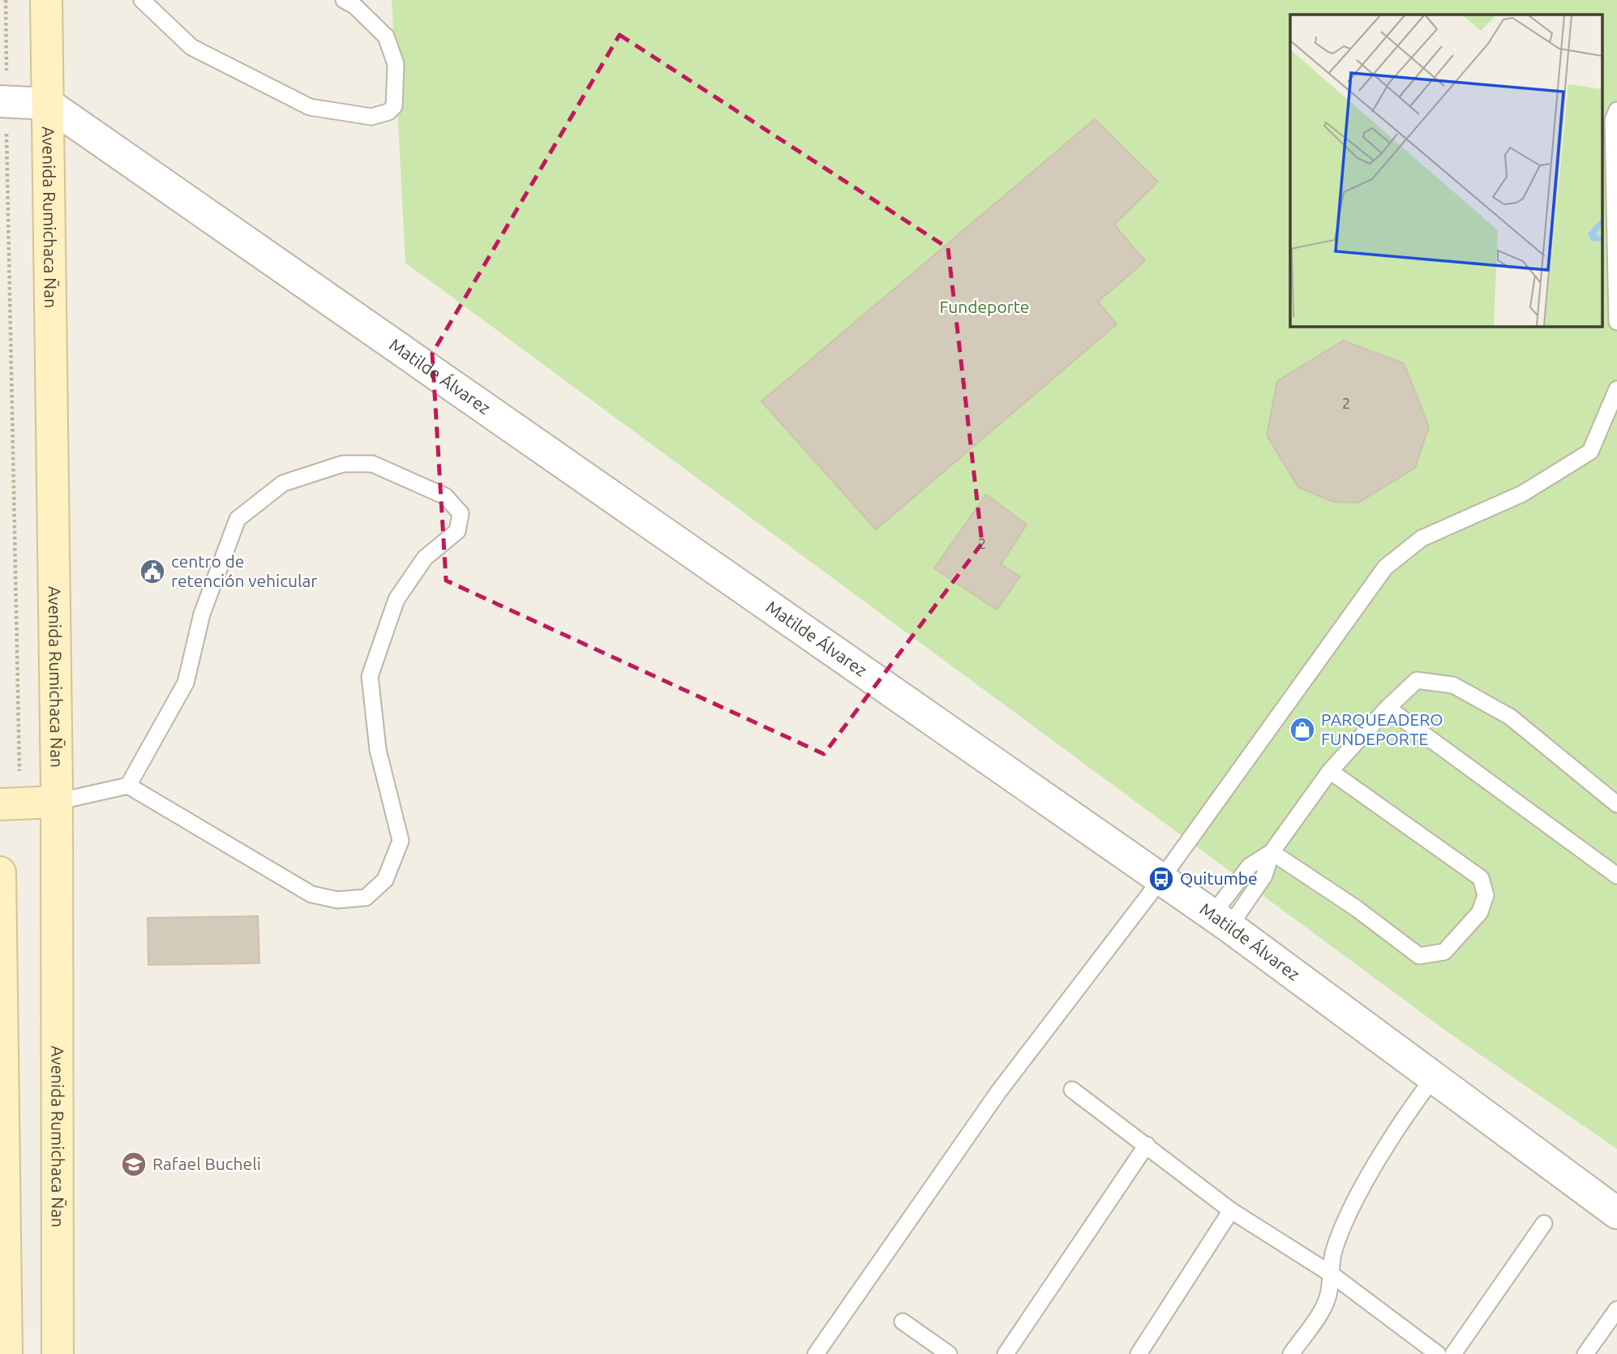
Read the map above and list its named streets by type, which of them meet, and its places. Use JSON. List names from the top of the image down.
{
  "streets": {
    "main road": ["Avenida Rumichaca Ñan"],
    "street": ["Matilde Álvarez"]
  },
  "crossings": [
    ["Avenida Rumichaca Ñan", "Matilde Álvarez"]
  ],
  "parks": ["Fundeporte"],
  "places": {
    "public building": ["centro de retención vehicular"],
    "shop": ["PARQUEADERO FUNDEPORTE"],
    "bus stop": ["Quitumbe"],
    "school or university": ["Rafael Bucheli"]
  },
  "house_numbers": ["2", "2"]
}
